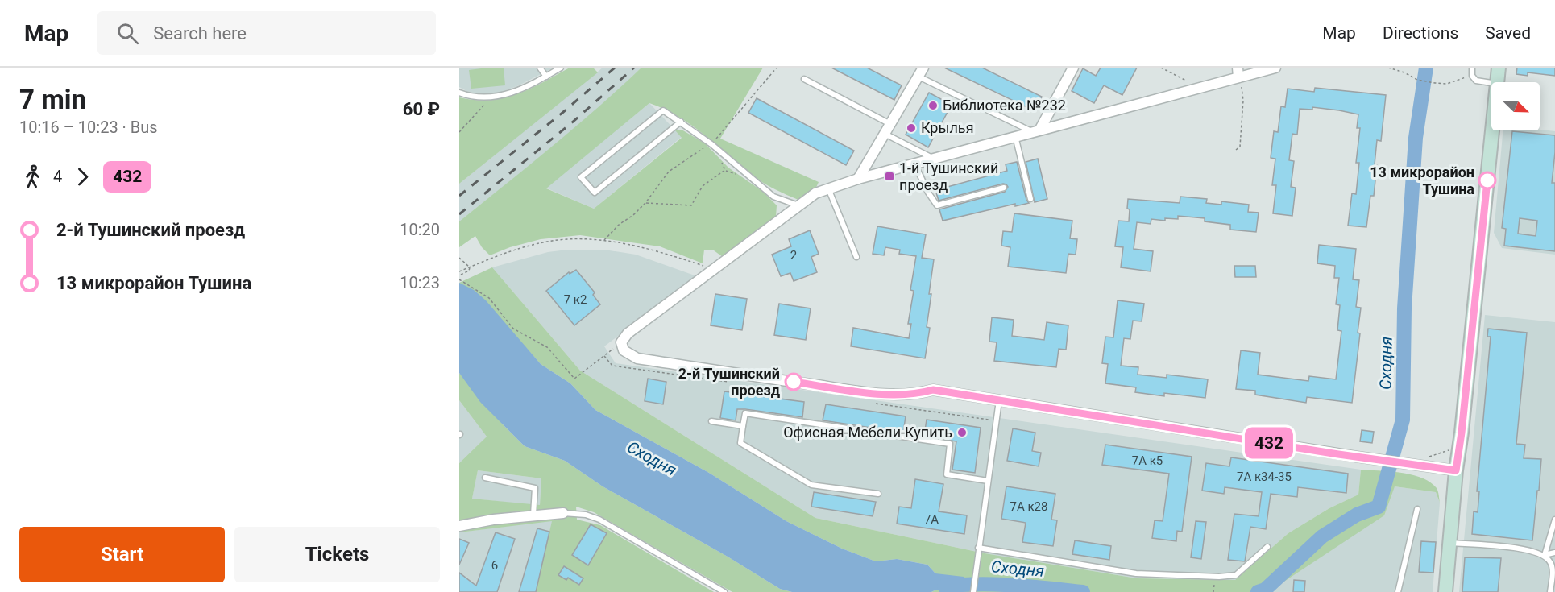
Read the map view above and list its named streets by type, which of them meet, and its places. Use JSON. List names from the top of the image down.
{
  "water": ["Сходня"],
  "places": {
    "other": [
      "Библиотека №232",
      "Крылья",
      "13 микрорайон Тушина",
      "2-й Тушинский проезд",
      "Офисная-Мебели-Купить"
    ],
    "transit": ["1-й Тушинский проезд"]
  },
  "lines": ["bus line 432"],
  "house_numbers": [
    "2",
    "7 к2",
    "7А к5",
    "7А к34-35",
    "7А к28",
    "7А",
    "6"
  ],
  "north": "bottom right",
  "page": {
    "header": "Map",
    "search": "Search here",
    "nav": ["Map", "Directions", "Saved"],
    "heading": ["7 min", "10:16 – 10:23 · Bus", "60 ₽"],
    "on_map": "432",
    "legs": ["4", "432"],
    "list": [
      {
        "name": "2-й Тушинский проезд",
        "value": "10:20"
      },
      {
        "name": "13 микрорайон Тушина",
        "value": "10:23"
      }
    ],
    "buttons": ["Start", "Tickets"]
  }
}
